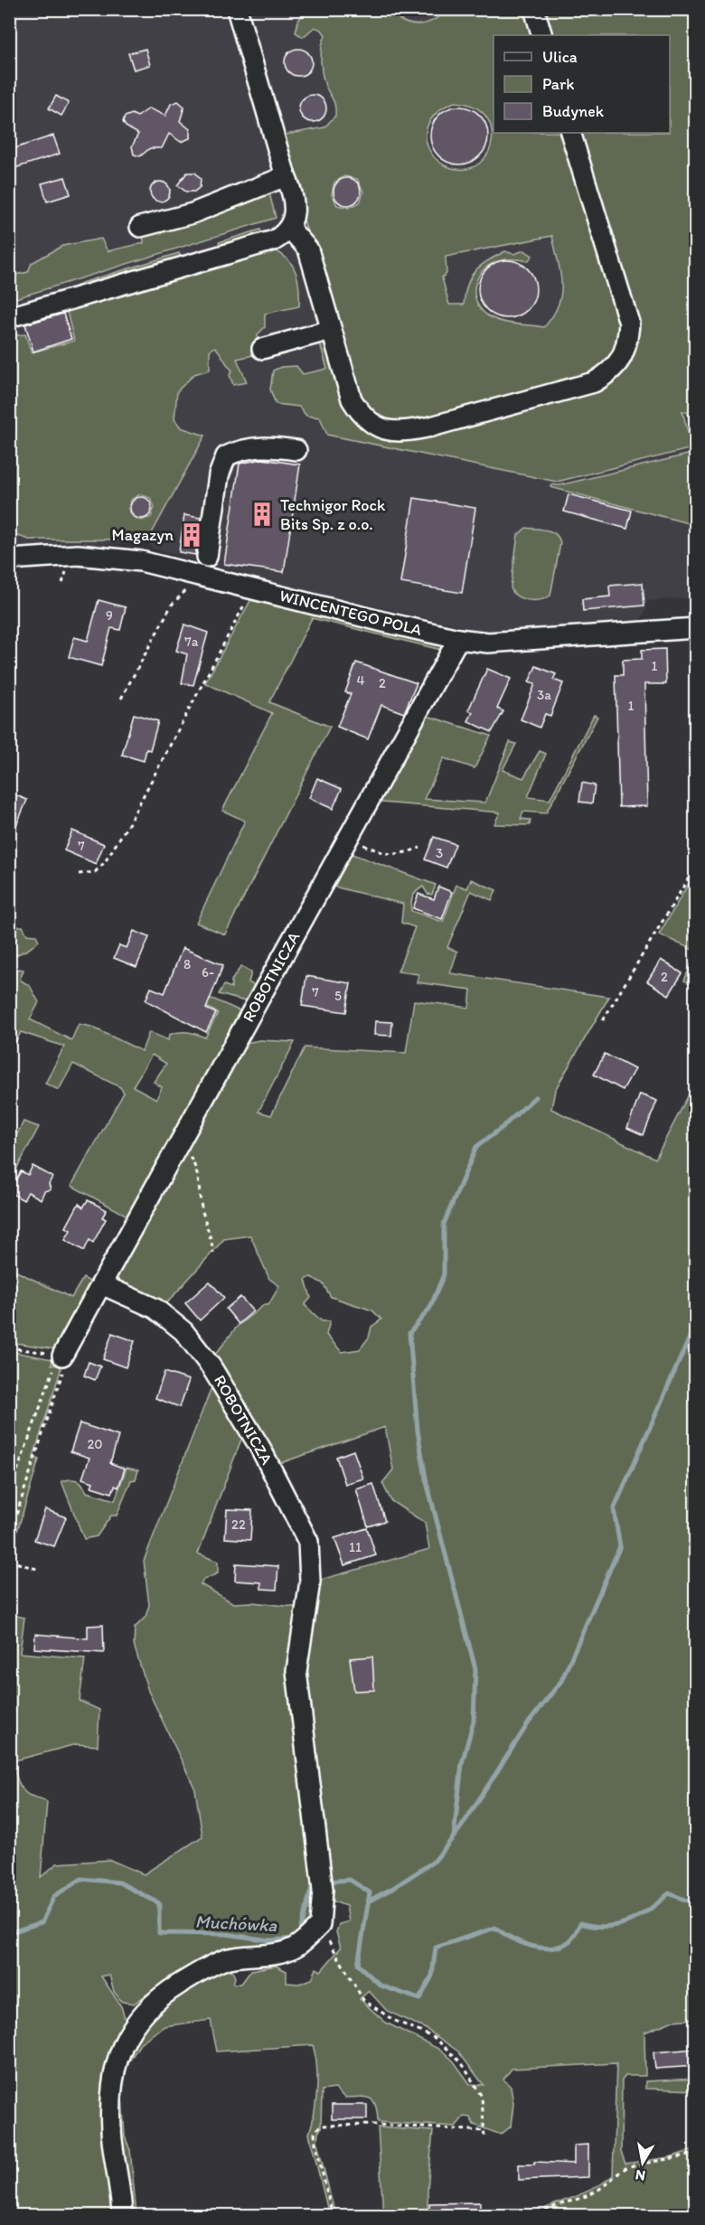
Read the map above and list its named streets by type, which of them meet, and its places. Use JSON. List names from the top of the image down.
{
  "streets": {
    "street": ["WINCENTEGO POLA", "ROBOTNICZA"]
  },
  "crossings": [
    ["WINCENTEGO POLA", "ROBOTNICZA"]
  ],
  "water": ["Muchówka"],
  "places": {
    "building": ["Technigor Rock Bits Sp. z o.o.", "Magazyn"]
  },
  "house_numbers": [
    "9",
    "7a",
    "1",
    "4",
    "2",
    "3a",
    "1",
    "7",
    "3",
    "8",
    "6-",
    "2",
    "7",
    "5",
    "20",
    "22",
    "11"
  ],
  "legend": ["Ulica", "Park", "Budynek"],
  "north": "bottom"
}
